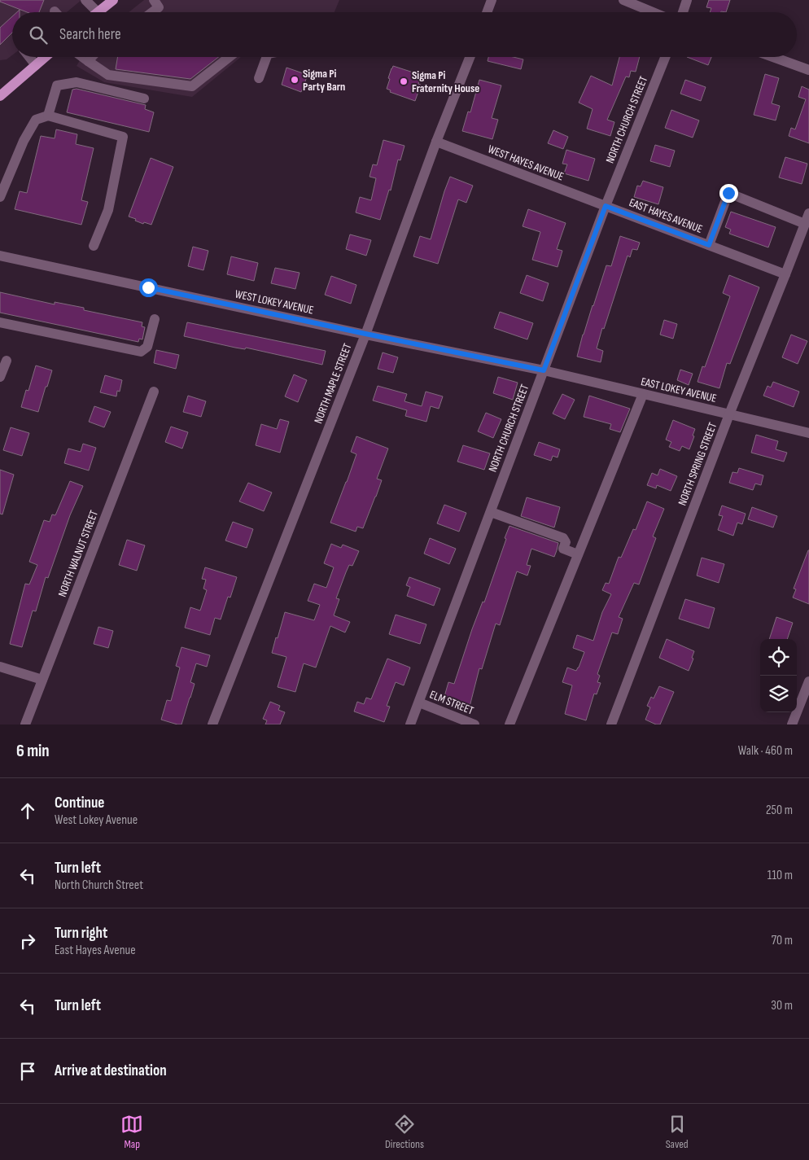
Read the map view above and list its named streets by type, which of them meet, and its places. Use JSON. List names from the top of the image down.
{
  "streets": {
    "street": [
      "NORTH CHURCH STREET",
      "WEST HAYES AVENUE",
      "EAST HAYES AVENUE",
      "WEST LOKEY AVENUE",
      "NORTH MAPLE STREET",
      "EAST LOKEY AVENUE",
      "NORTH SPRING STREET",
      "NORTH WALNUT STREET",
      "ELM STREET"
    ]
  },
  "crossings": [
    ["NORTH CHURCH STREET", "WEST HAYES AVENUE"],
    ["NORTH CHURCH STREET", "EAST HAYES AVENUE"],
    ["NORTH CHURCH STREET", "WEST LOKEY AVENUE"],
    ["NORTH CHURCH STREET", "EAST LOKEY AVENUE"],
    ["NORTH CHURCH STREET", "ELM STREET"],
    ["WEST HAYES AVENUE", "EAST HAYES AVENUE"],
    ["WEST HAYES AVENUE", "NORTH MAPLE STREET"],
    ["EAST HAYES AVENUE", "NORTH SPRING STREET"],
    ["WEST LOKEY AVENUE", "NORTH MAPLE STREET"],
    ["WEST LOKEY AVENUE", "EAST LOKEY AVENUE"],
    ["EAST LOKEY AVENUE", "NORTH SPRING STREET"]
  ],
  "places": ["Sigma Pi Party Barn", "Sigma Pi Fraternity House"],
  "page": {
    "search": "Search here",
    "heading": ["6 min", "Walk · 460 m"],
    "list": [
      ["Continue", "West Lokey Avenue", "250 m"],
      ["Turn left", "North Church Street", "110 m"],
      ["Turn right", "East Hayes Avenue", "70 m"],
      ["Turn left", "30 m"],
      "Arrive at destination"
    ],
    "nav": ["Map", "Directions", "Saved"]
  }
}
